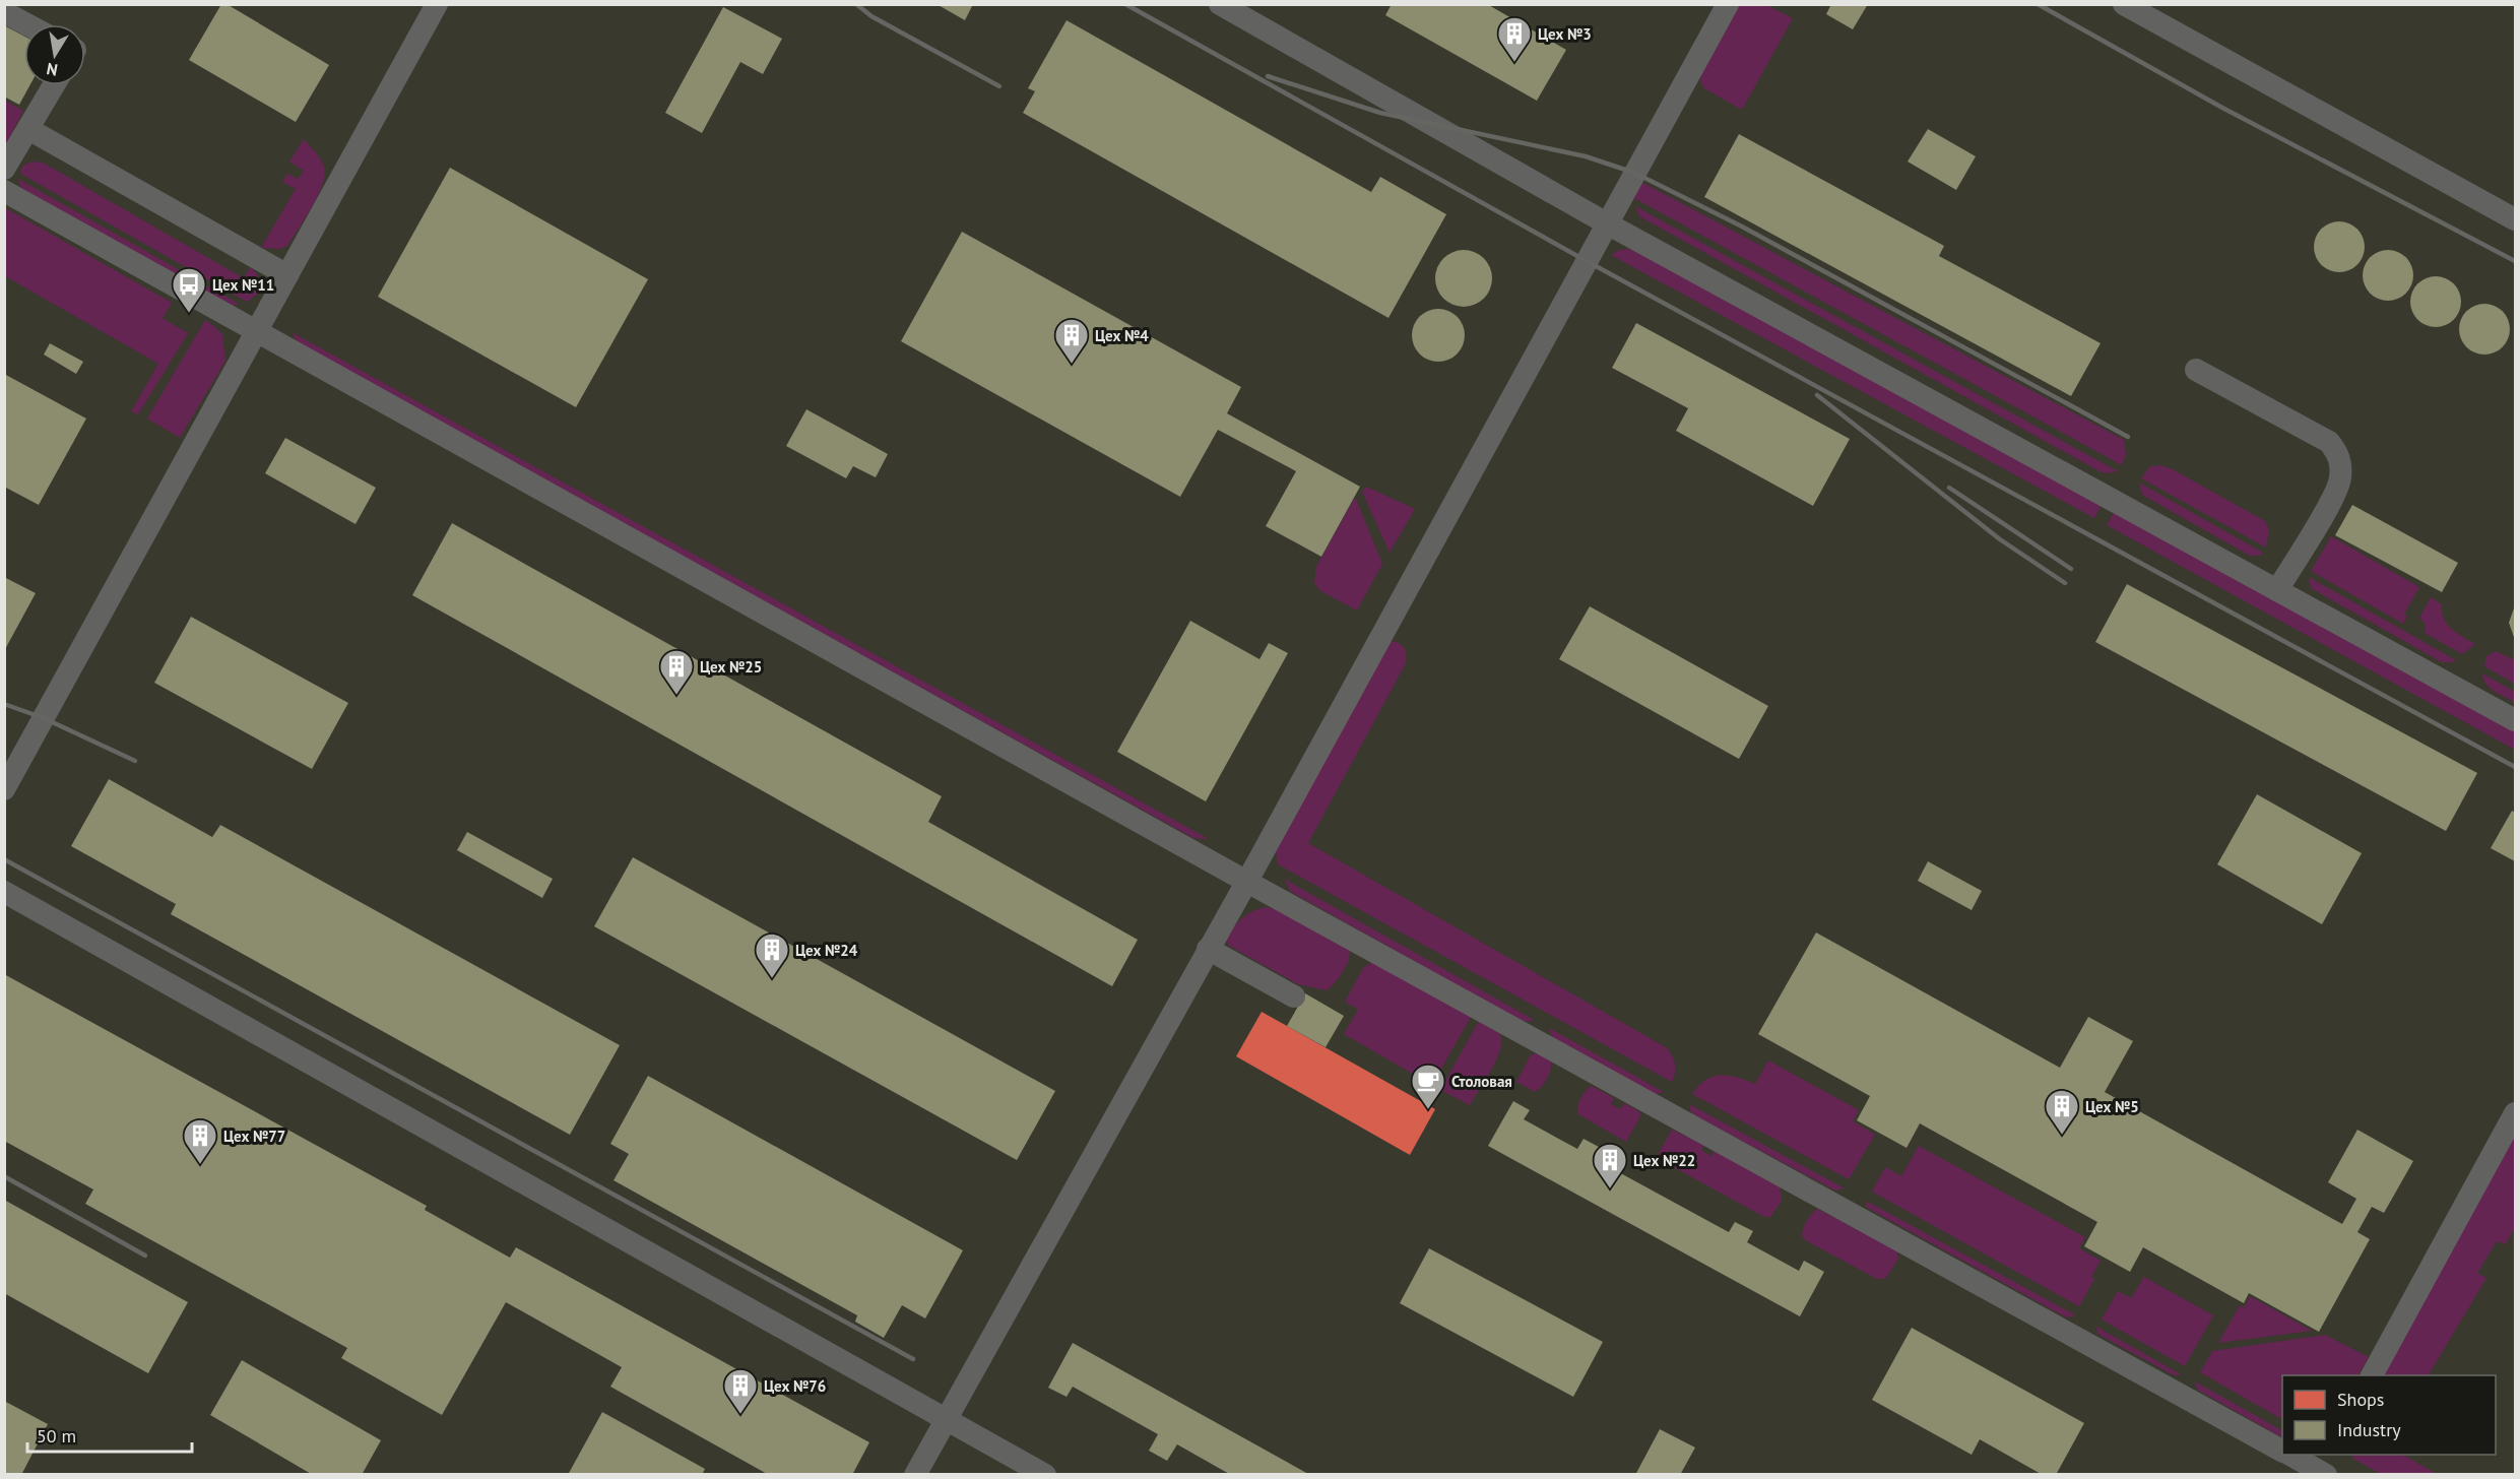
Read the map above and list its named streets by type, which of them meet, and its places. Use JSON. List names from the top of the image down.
{
  "places": {
    "building": [
      "Цех №3",
      "Цех №4",
      "Цех №25",
      "Цех №24",
      "Цех №5",
      "Цех №77",
      "Цех №22",
      "Цех №76"
    ],
    "bus stop": ["Цех №11"],
    "cafe": ["Столовая"]
  },
  "legend": ["Shops", "Industry"],
  "scale_bar": "50 m",
  "north": "bottom"
}
